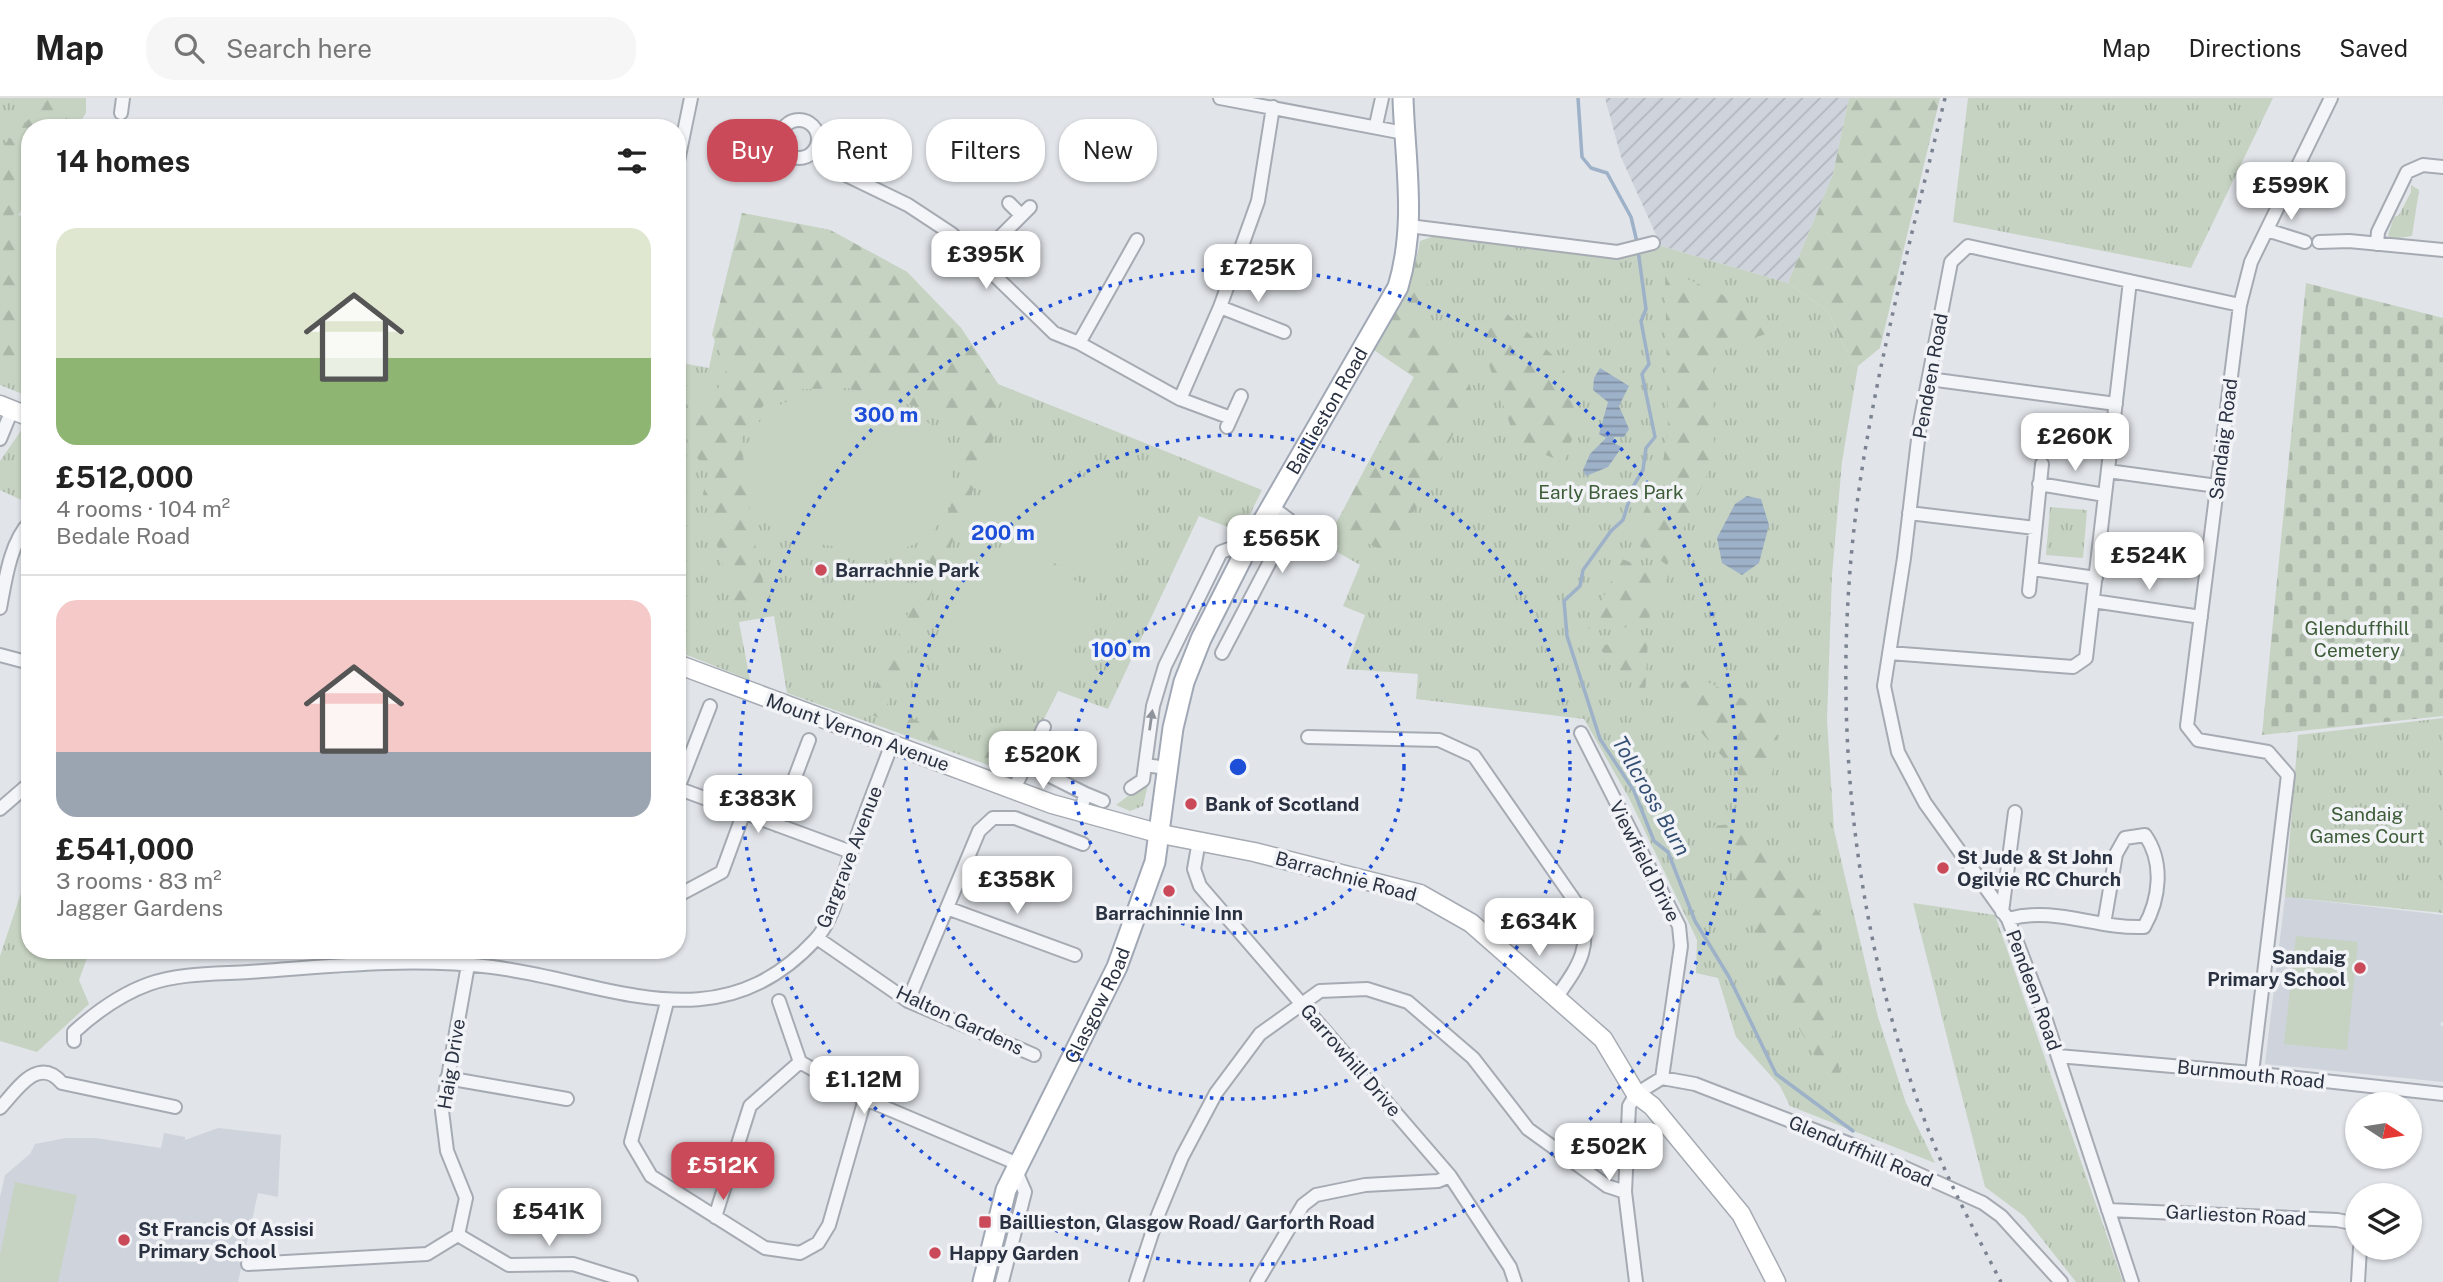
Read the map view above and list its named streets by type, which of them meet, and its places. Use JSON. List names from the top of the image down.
{
  "streets": {
    "main road": [
      "Baillieston Road",
      "Mount Vernon Avenue",
      "Barrachnie Road",
      "Glasgow Road"
    ],
    "street": [
      "Pendeen Road",
      "Sandaig Road",
      "Gargrave Avenue",
      "Viewfield Drive",
      "Halton Gardens",
      "Garrowhill Drive",
      "Haig Drive",
      "Burnmouth Road",
      "Glenduffhill Road",
      "Garlieston Road"
    ]
  },
  "crossings": [
    ["Pendeen Road", "Burnmouth Road"],
    ["Pendeen Road", "Garlieston Road"],
    ["Baillieston Road", "Mount Vernon Avenue"],
    ["Baillieston Road", "Barrachnie Road"],
    ["Baillieston Road", "Glasgow Road"],
    ["Sandaig Road", "Burnmouth Road"],
    ["Mount Vernon Avenue", "Gargrave Avenue"],
    ["Mount Vernon Avenue", "Barrachnie Road"],
    ["Mount Vernon Avenue", "Glasgow Road"],
    ["Gargrave Avenue", "Halton Gardens"],
    ["Gargrave Avenue", "Haig Drive"],
    ["Viewfield Drive", "Glenduffhill Road"],
    ["Barrachnie Road", "Glasgow Road"],
    ["Barrachnie Road", "Garrowhill Drive"]
  ],
  "water": ["Tollcross Burn"],
  "parks": ["Early Braes Park", "Glenduffhill Cemetery", "Sandaig Games Court"],
  "places": {
    "other": [
      "Barrachnie Park",
      "Bank of Scotland",
      "St Jude & St John Ogilvie RC Church",
      "Barrachinnie Inn",
      "Sandaig Primary School",
      "St Francis Of Assisi Primary School",
      "Happy Garden"
    ],
    "transit": ["Baillieston, Glasgow Road/ Garforth Road"]
  },
  "north": "right",
  "page": {
    "header": "Map",
    "search": "Search here",
    "nav": ["Map", "Directions", "Saved"],
    "chip": [
      "Buy",
      "Rent",
      "Filters",
      "New"
    ],
    "heading": "14 homes",
    "price": [
      "£599K",
      "£395K",
      "£725K",
      "£260K",
      "£565K",
      "£524K",
      "£520K",
      "£383K",
      "£358K",
      "£634K",
      "£1.12M",
      "£502K",
      "£512K",
      "£541K"
    ],
    "list": [
      {
        "name": "£512,000",
        "note": "4 rooms · 104 m² · Bedale Road"
      },
      {
        "name": "£541,000",
        "note": "3 rooms · 83 m² · Jagger Gardens"
      }
    ]
  },
  "rings": ["300 m", "200 m", "100 m"]
}
